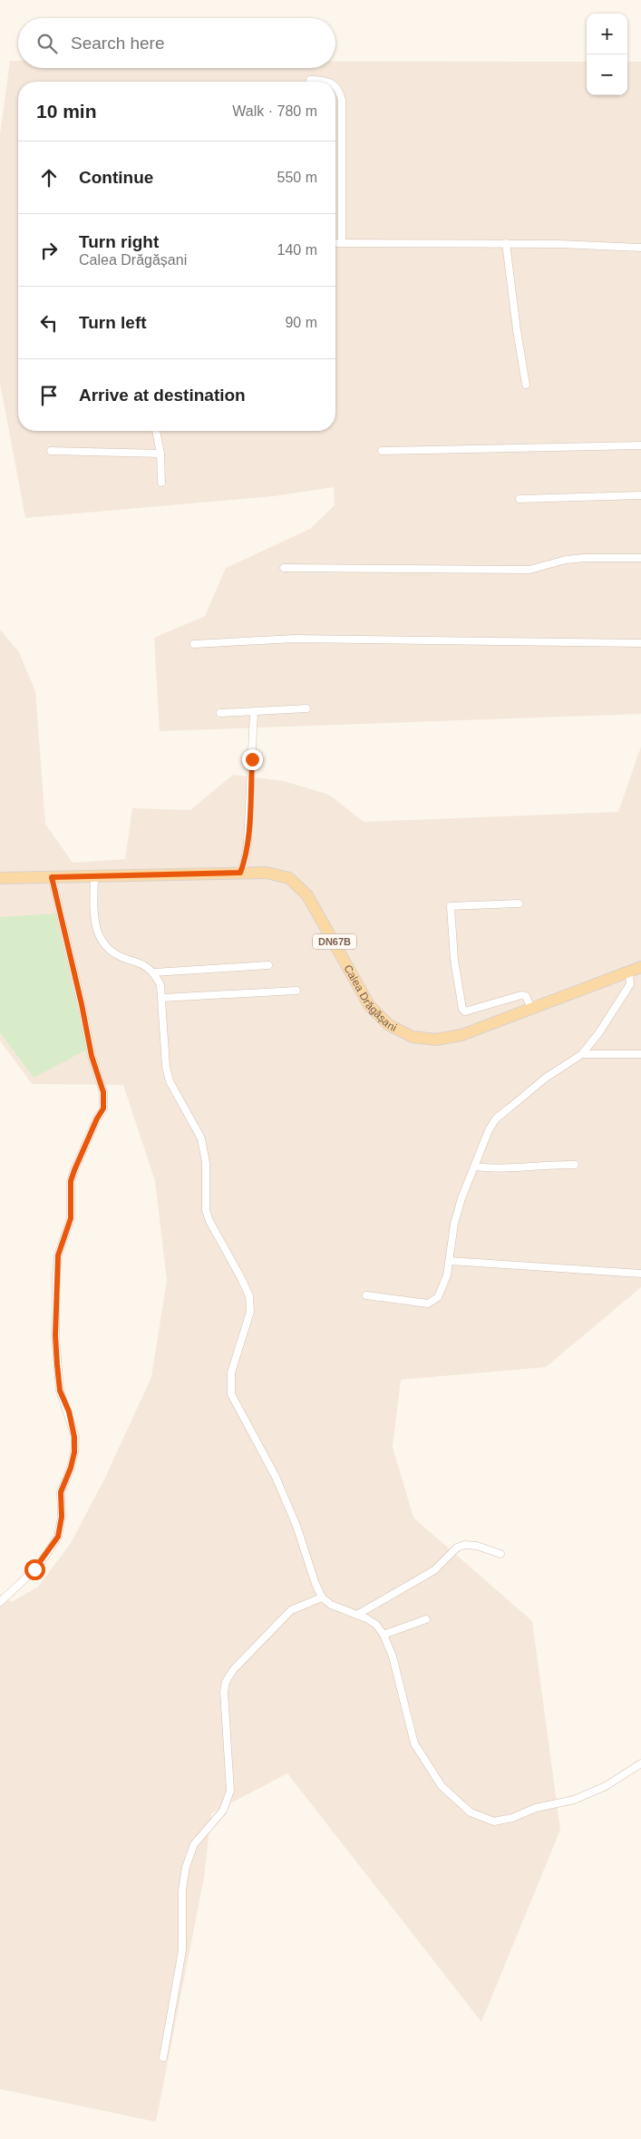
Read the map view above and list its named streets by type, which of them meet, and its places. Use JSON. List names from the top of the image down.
{
  "streets": {
    "main road": ["DN67B", "Calea Drăgășani"]
  },
  "page": {
    "map_buttons": ["+", "−"],
    "search": "Search here",
    "heading": ["10 min", "Walk · 780 m"],
    "list": [
      ["Continue", "550 m"],
      ["Turn right", "Calea Drăgășani", "140 m"],
      ["Turn left", "90 m"],
      "Arrive at destination"
    ]
  }
}
